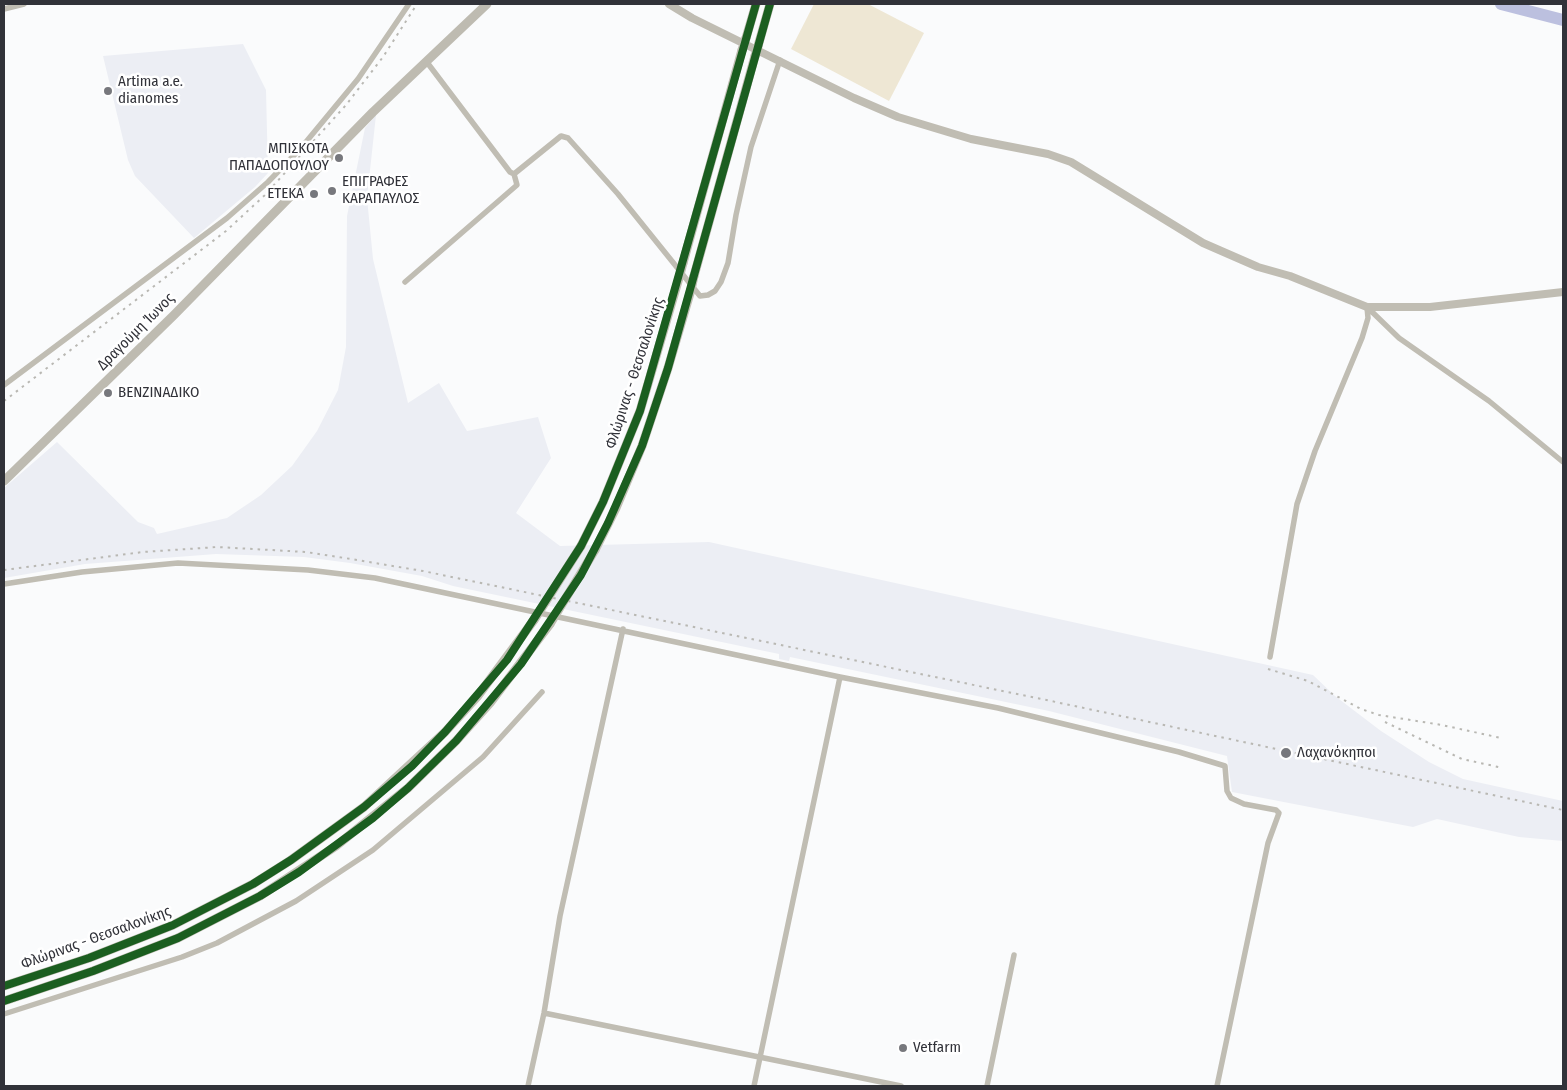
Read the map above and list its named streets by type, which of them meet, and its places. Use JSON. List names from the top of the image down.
{
  "streets": {
    "main road": ["Δραγούμη Ίωνος", "Φλώρινας - Θεσσαλονίκης"]
  },
  "places": [
    "Artima a.e. dianomes",
    "ΜΠΙΣΚΟΤΑ ΠΑΠΑΔΟΠΟΥΛΟΥ",
    "ΕΠΙΓΡΑΦΕΣ ΚΑΡΑΠΑΥΛΟΣ",
    "ΕΤΕΚΑ",
    "ΒΕΝΖΙΝΑΔΙΚΟ",
    "Λαχανόκηποι",
    "Vetfarm"
  ]
}
